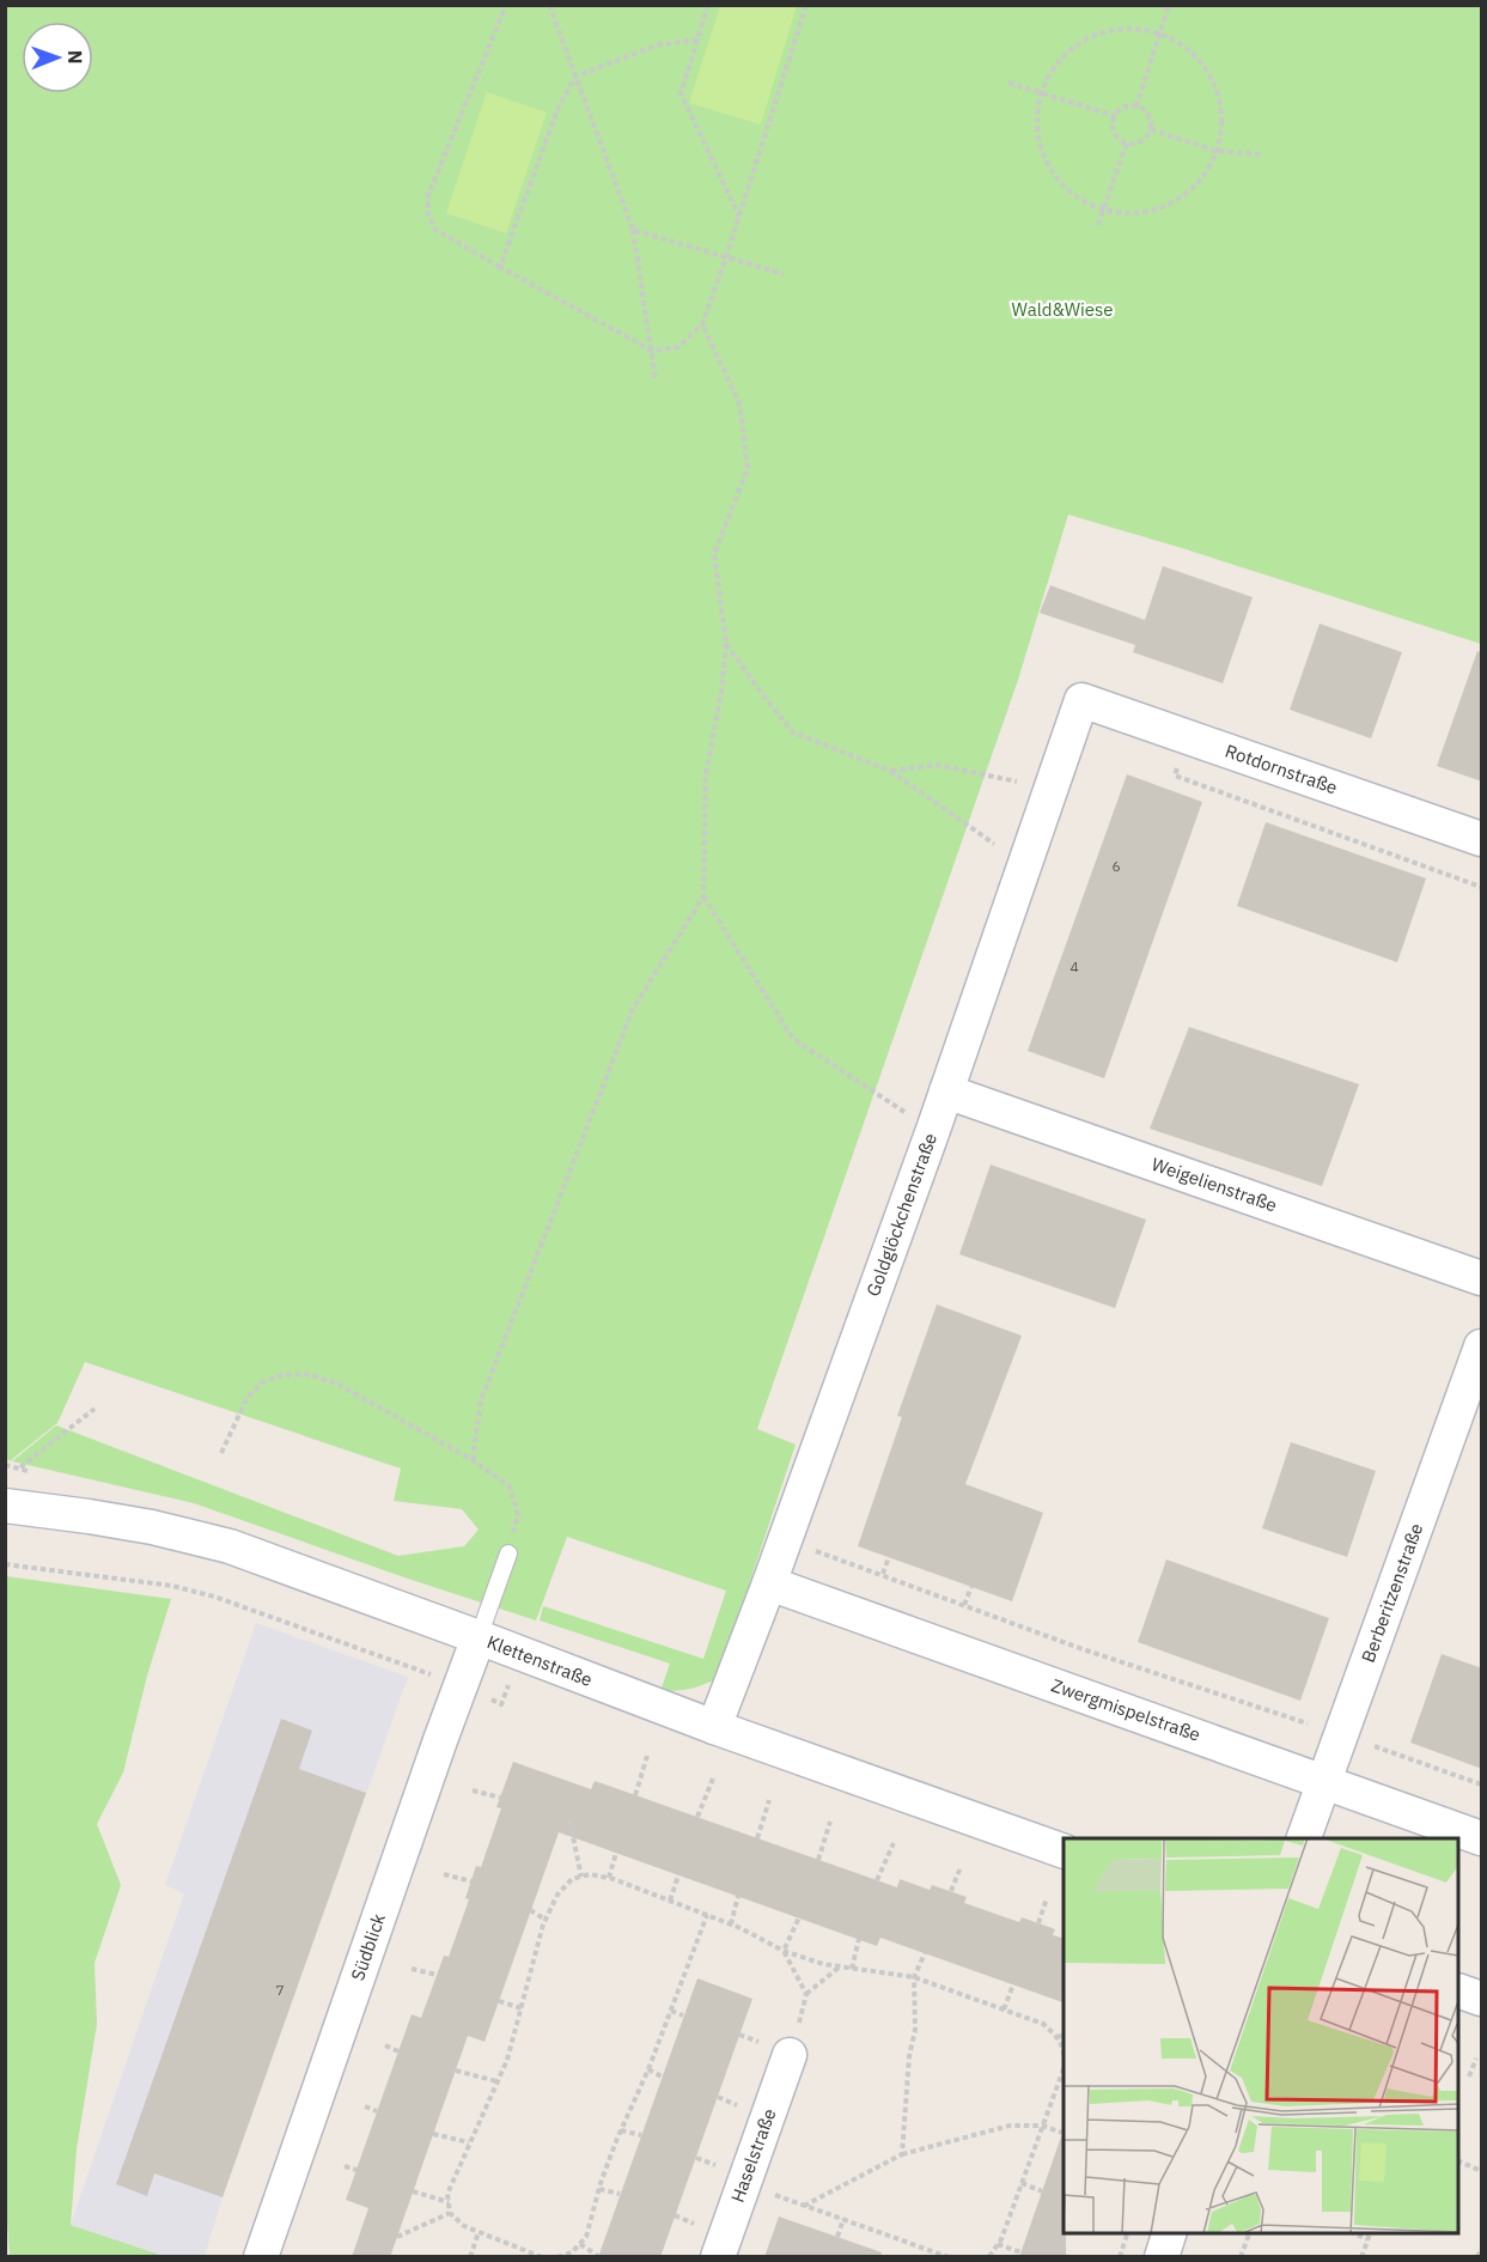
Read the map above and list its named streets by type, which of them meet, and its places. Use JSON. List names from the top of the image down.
{
  "streets": {
    "street": [
      "Rotdornstraße",
      "Weigelienstraße",
      "Goldglöckchenstraße",
      "Berberitzenstraße",
      "Klettenstraße",
      "Zwergmispelstraße",
      "Südblick",
      "Haselstraße"
    ]
  },
  "crossings": [
    ["Rotdornstraße", "Goldglöckchenstraße"],
    ["Weigelienstraße", "Goldglöckchenstraße"],
    ["Goldglöckchenstraße", "Klettenstraße"],
    ["Goldglöckchenstraße", "Zwergmispelstraße"],
    ["Berberitzenstraße", "Zwergmispelstraße"],
    ["Klettenstraße", "Südblick"]
  ],
  "parks": ["Wald&Wiese"],
  "house_numbers": ["6", "4", "7"],
  "north": "right"
}
